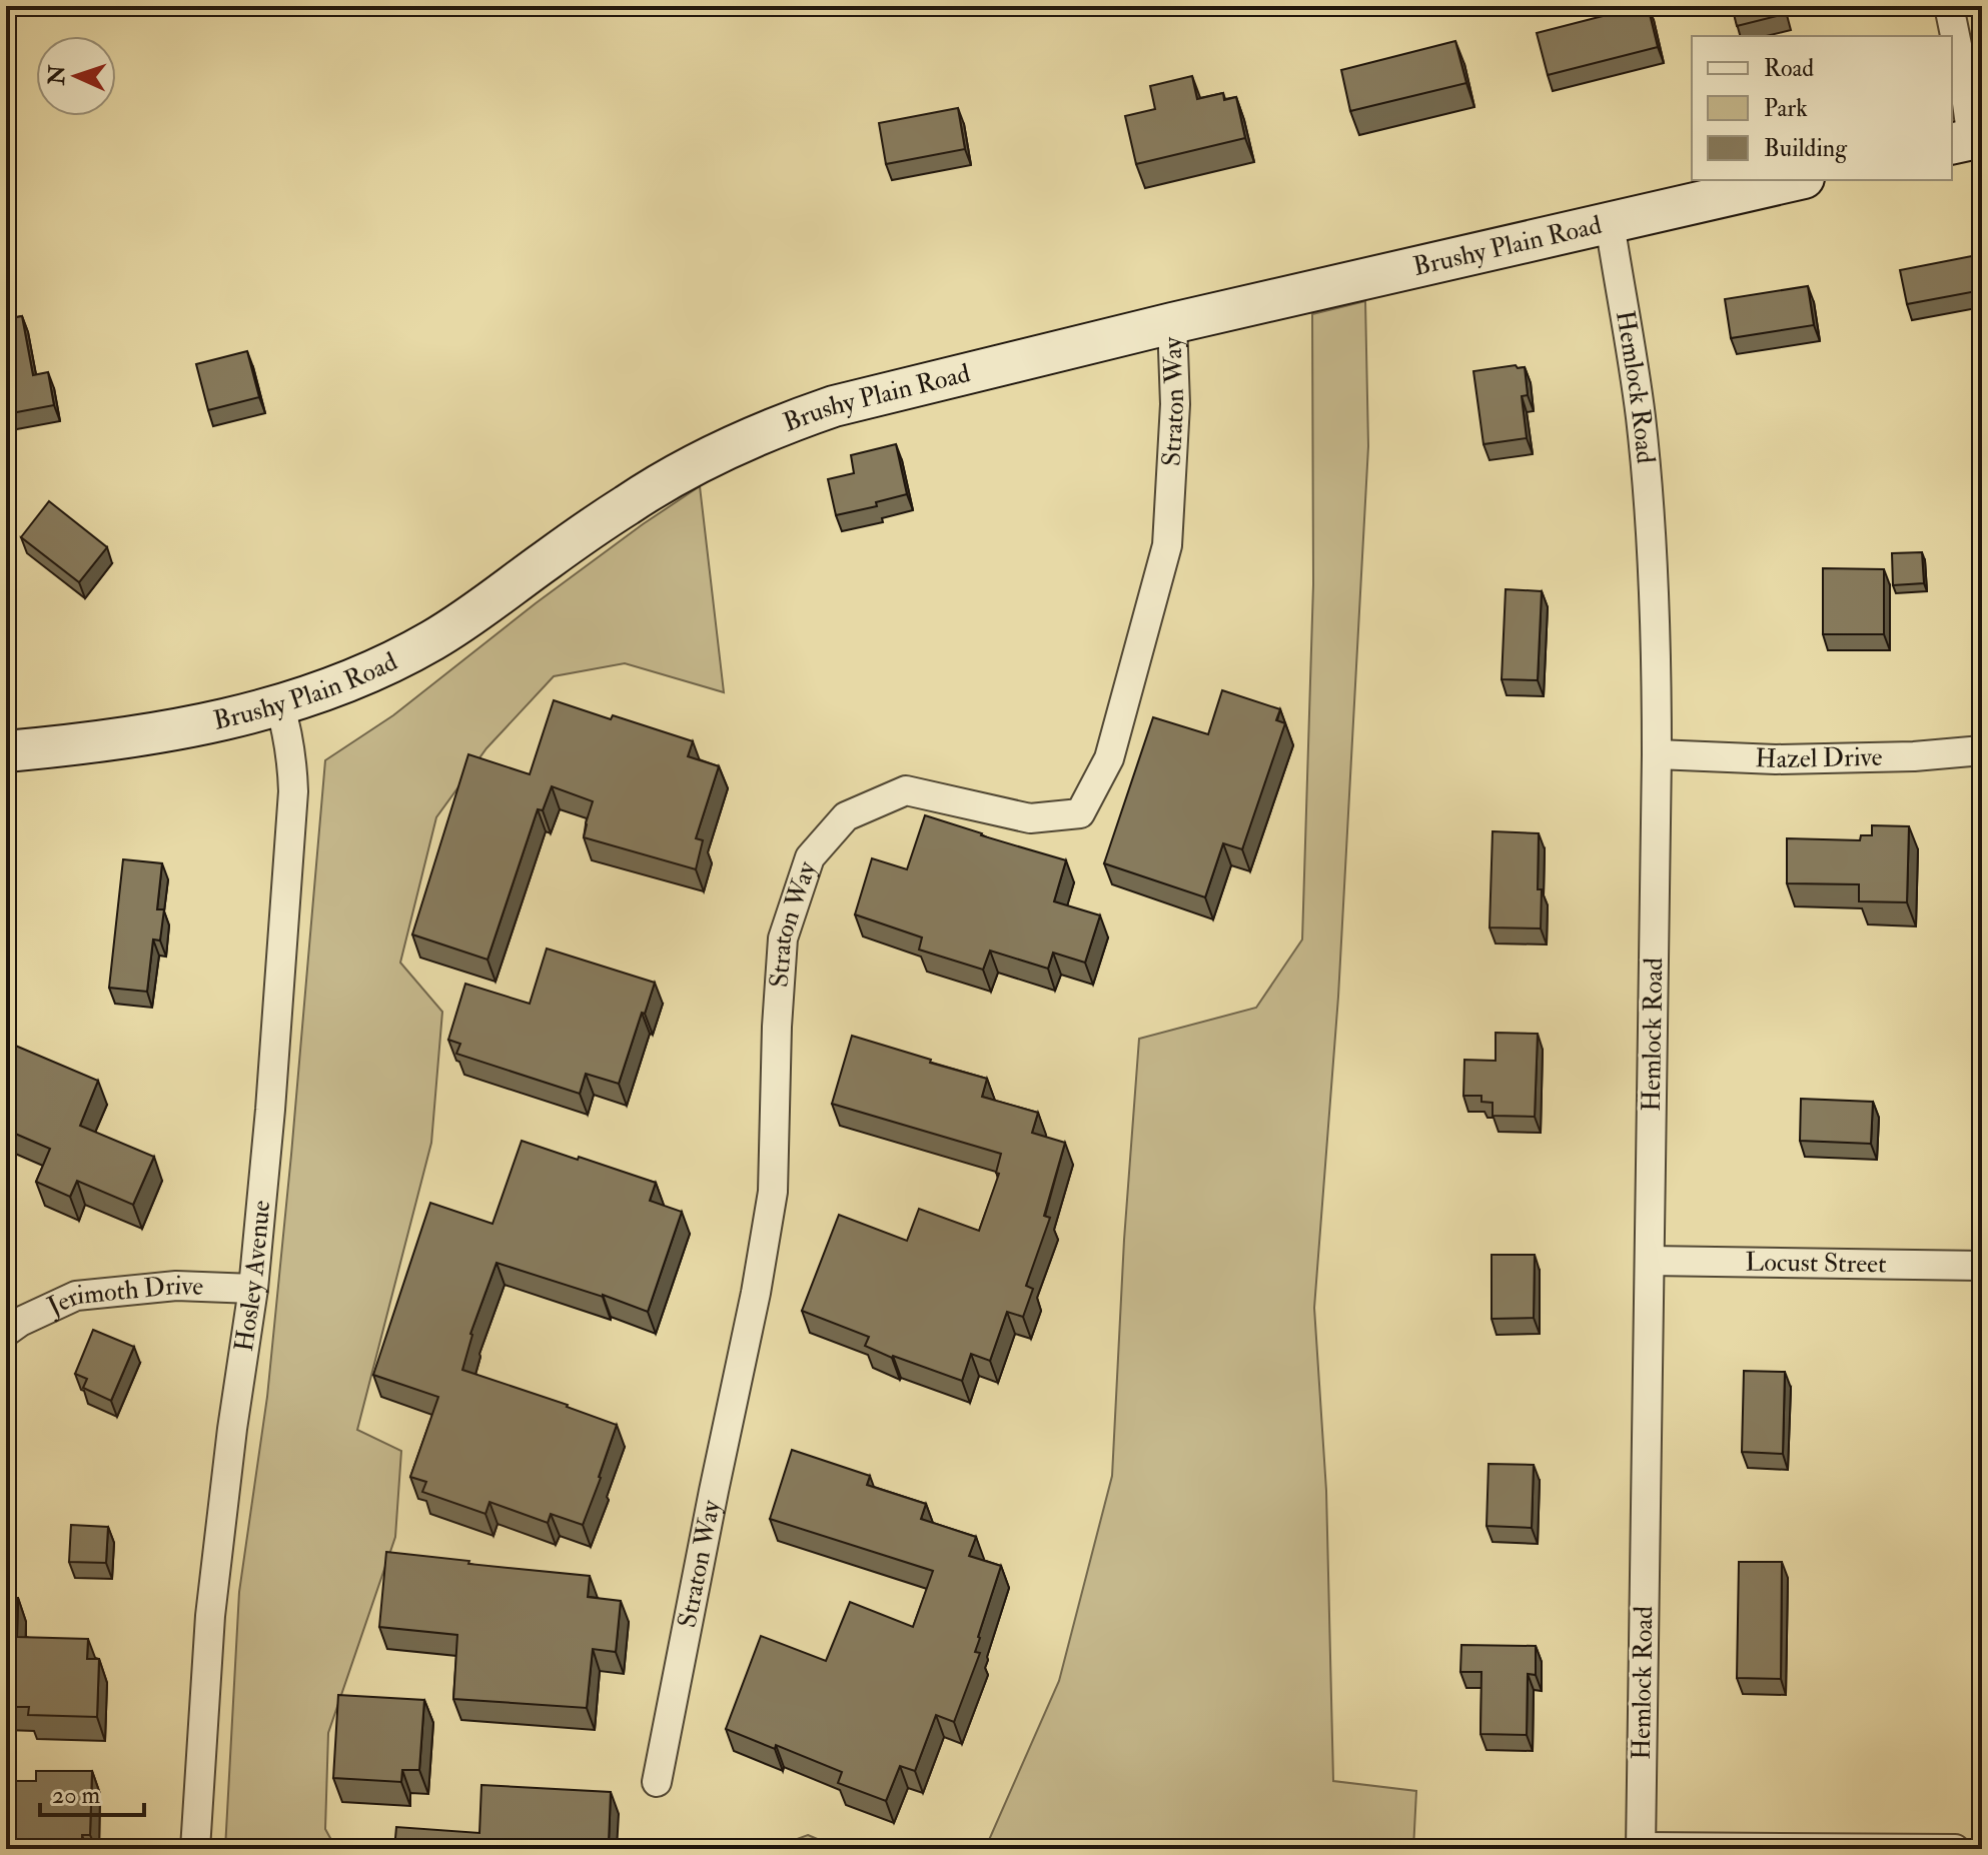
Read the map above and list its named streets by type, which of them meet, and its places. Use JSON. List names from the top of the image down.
{
  "streets": {
    "main road": ["Brushy Plain Road"],
    "street": [
      "Hemlock Road",
      "Straton Way",
      "Hazel Drive",
      "Locust Street",
      "Hosley Avenue",
      "Jerimoth Drive"
    ]
  },
  "crossings": [
    ["Brushy Plain Road", "Hemlock Road"],
    ["Brushy Plain Road", "Straton Way"],
    ["Brushy Plain Road", "Hosley Avenue"],
    ["Hemlock Road", "Hazel Drive"],
    ["Hemlock Road", "Locust Street"],
    ["Hosley Avenue", "Jerimoth Drive"]
  ],
  "legend": ["Road", "Park", "Building"],
  "scale_bar": "20 m",
  "north": "left"
}
